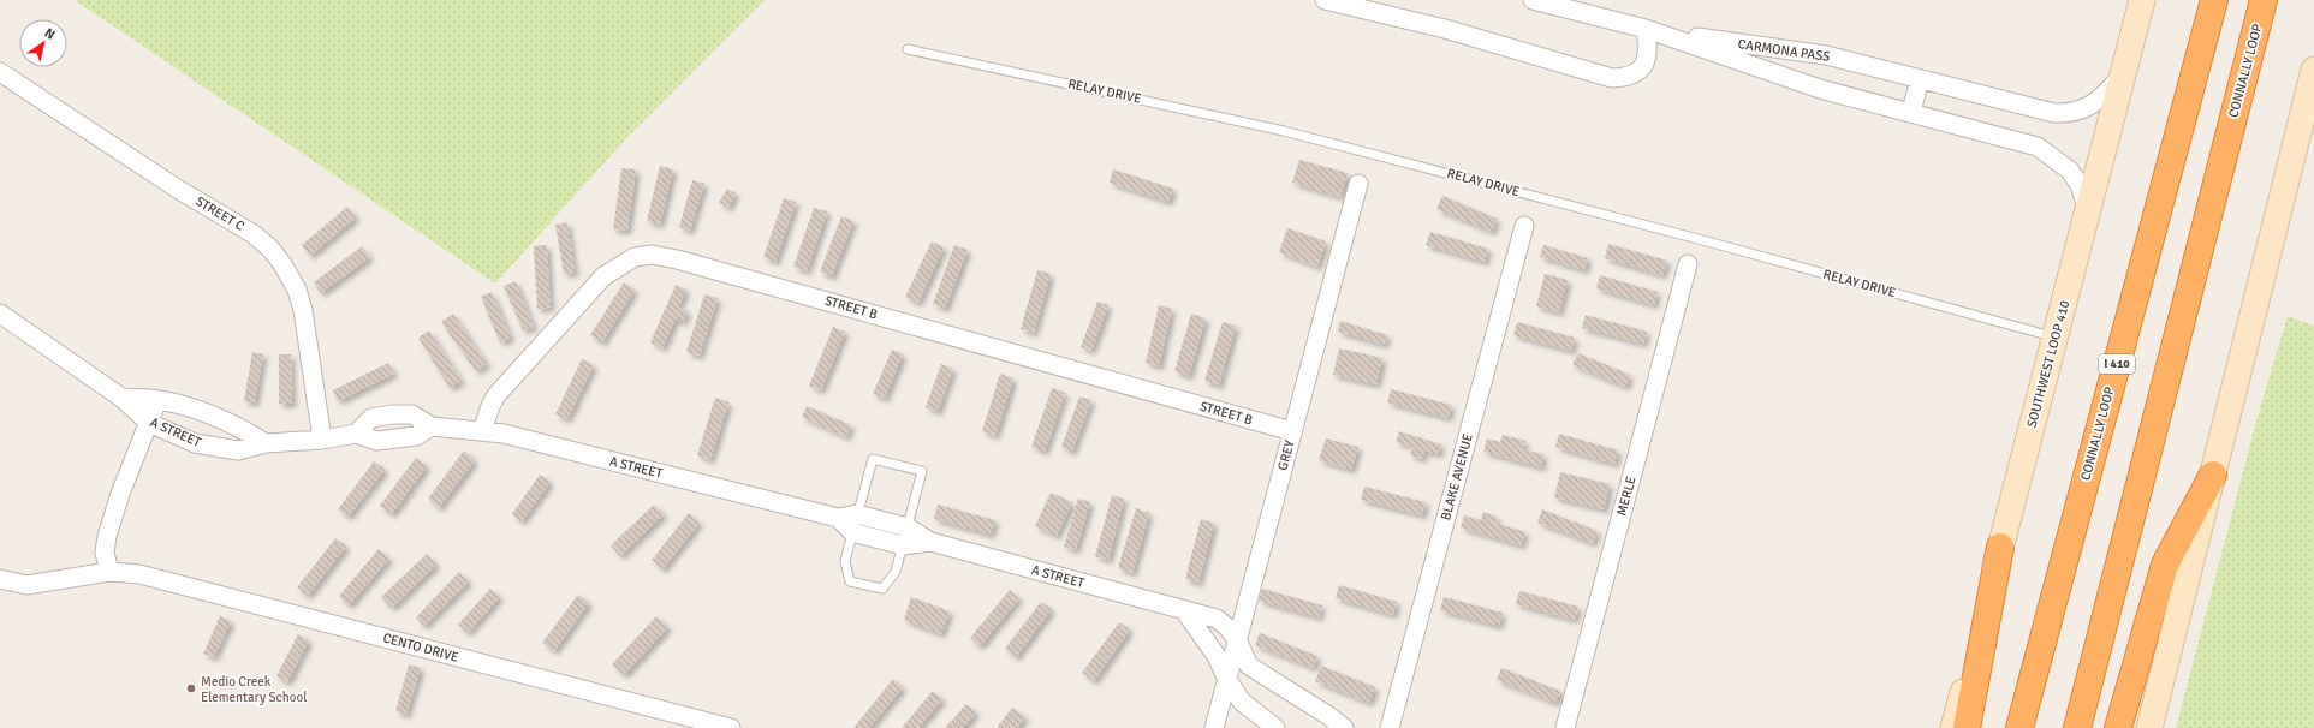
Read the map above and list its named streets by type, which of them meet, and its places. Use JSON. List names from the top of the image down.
{
  "streets": {
    "highway": ["CONNALLY LOOP", "I 410"],
    "main road": ["SOUTHWEST LOOP 410"],
    "street": [
      "CARMONA PASS",
      "STREET C",
      "STREET B",
      "A STREET",
      "GREY",
      "BLAKE AVENUE",
      "MERLE",
      "CENTO DRIVE"
    ],
    "lane": ["RELAY DRIVE"]
  },
  "crossings": [
    ["CARMONA PASS", "SOUTHWEST LOOP 410"],
    ["RELAY DRIVE", "SOUTHWEST LOOP 410"],
    ["STREET C", "A STREET"],
    ["STREET B", "A STREET"],
    ["STREET B", "GREY"],
    ["A STREET", "GREY"]
  ],
  "places": ["Medio Creek Elementary School"],
  "north": "top right"
}
